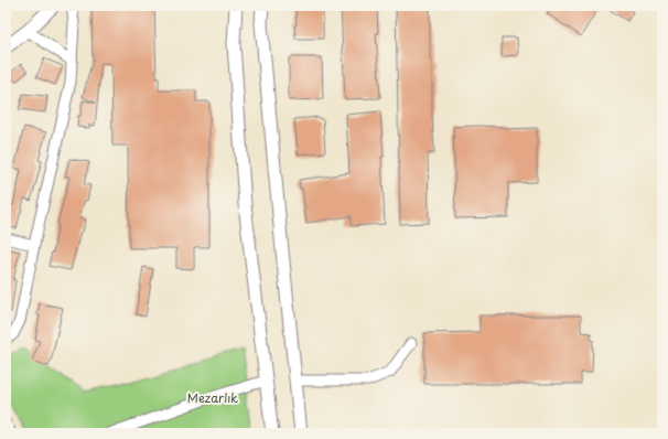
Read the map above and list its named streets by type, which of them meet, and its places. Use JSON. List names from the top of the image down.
{
  "parks": ["Mezarlık"]
}
